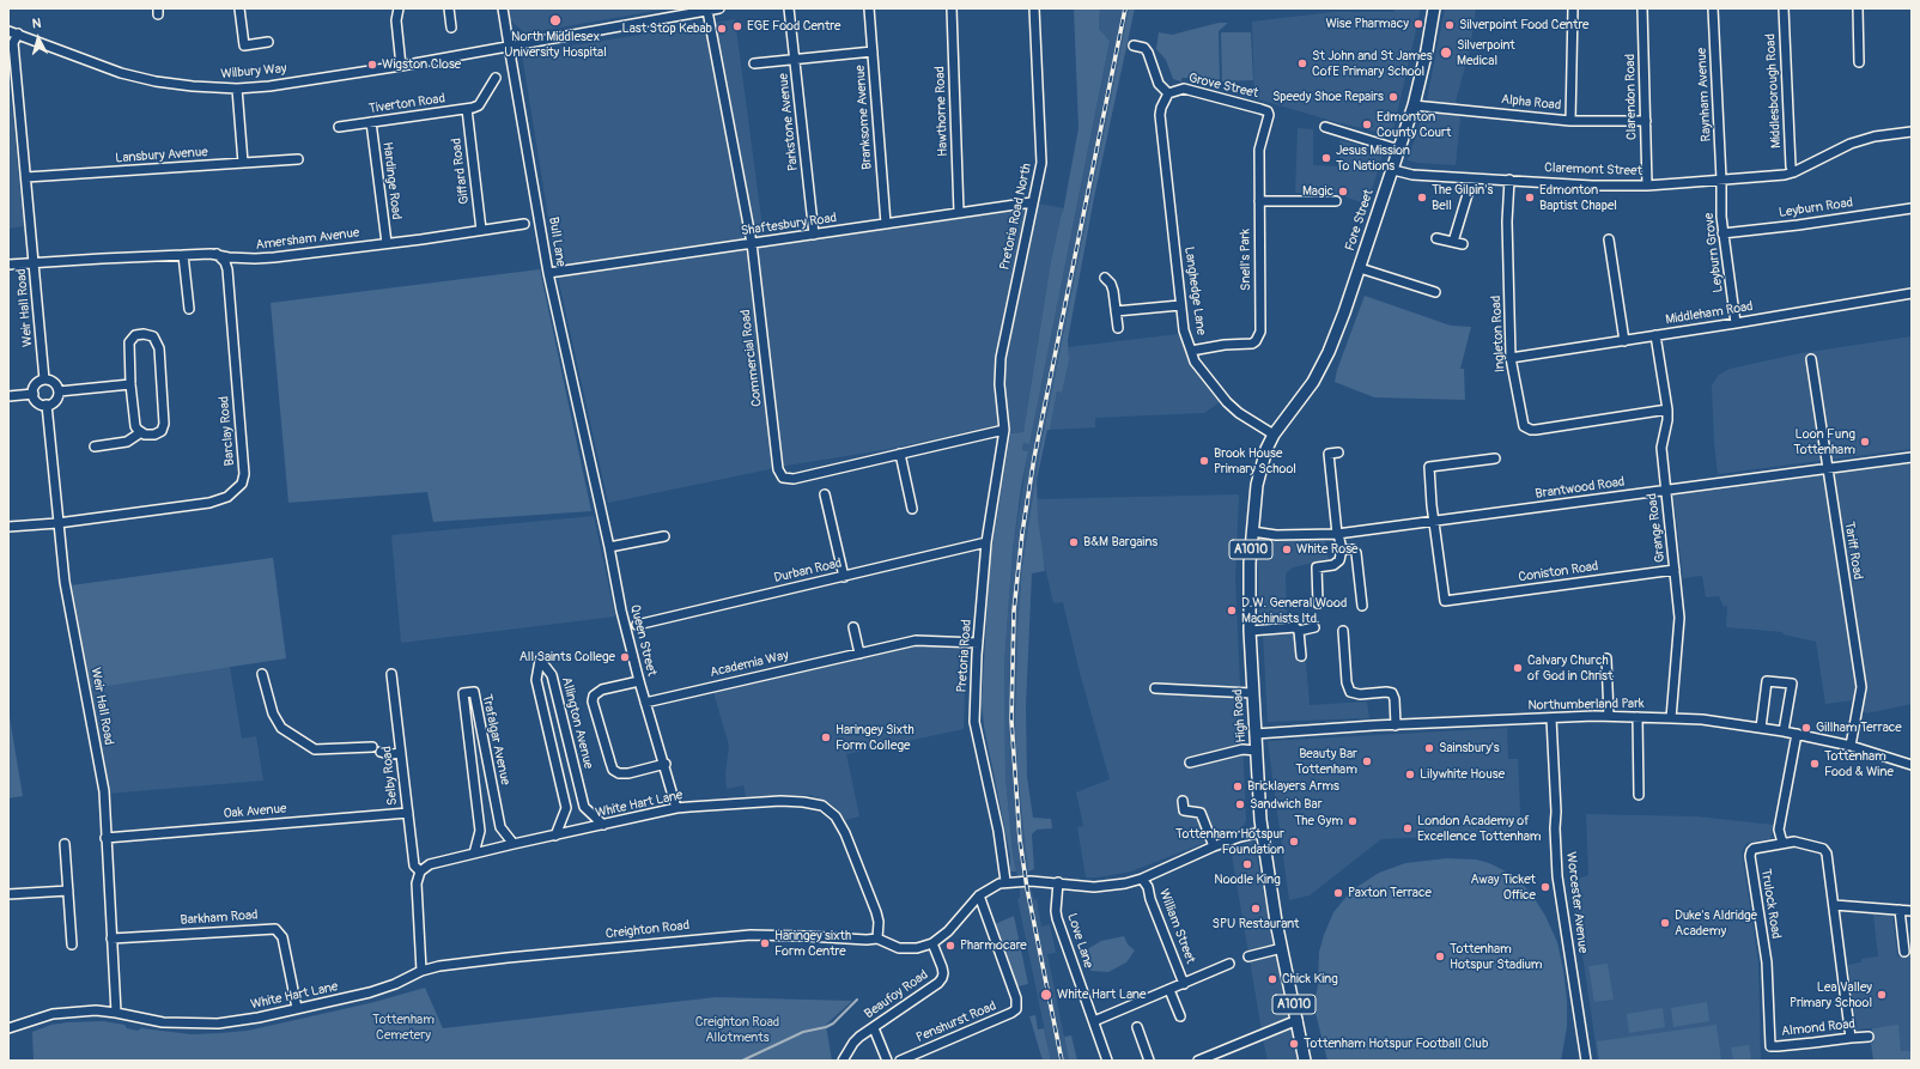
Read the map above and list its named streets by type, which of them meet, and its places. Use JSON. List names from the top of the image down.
{
  "streets": {
    "main road": ["Fore Street", "A1010", "High Road"],
    "street": [
      "Wilbury Way",
      "Grove Street",
      "Middlesborough Road",
      "Raynham Avenue",
      "Clarendon Road",
      "Alpha Road",
      "Tiverton Road",
      "Hawthorne Road",
      "Branksome Avenue",
      "Parkstone Avenue",
      "Lansbury Avenue",
      "Claremont Street",
      "Giffard Road",
      "Hardinge Road",
      "Leyburn Road",
      "Pretoria Road North",
      "Shaftesbury Road",
      "Amersham Avenue",
      "Bull Lane",
      "Leyburn Grove",
      "Snell's Park",
      "Langhedge Lane",
      "Weir Hall Road",
      "Middleham Road",
      "Ingleton Road",
      "Commercial Road",
      "Barclay Road",
      "Brantwood Road",
      "Grange Road",
      "Tariff Road",
      "Durban Road",
      "Coniston Road",
      "Queen Street",
      "Pretoria Road",
      "Academia Way",
      "Northumberland Park",
      "Allington Avenue",
      "Trafalgar Avenue",
      "Selby Road",
      "White Hart Lane",
      "Oak Avenue",
      "Worcester Avenue",
      "Trulock Road",
      "Barkham Road",
      "William Street",
      "Creighton Road",
      "Love Lane",
      "Beaufoy Road",
      "Penshurst Road",
      "Almond Road"
    ]
  },
  "crossings": [
    ["Wilbury Way", "Bull Lane"],
    ["Wilbury Way", "Weir Hall Road"],
    ["Wilbury Way", "Commercial Road"],
    ["Grove Street", "Snell's Park"],
    ["Grove Street", "Langhedge Lane"],
    ["Middlesborough Road", "Claremont Street"],
    ["Raynham Avenue", "Claremont Street"],
    ["Raynham Avenue", "Leyburn Grove"],
    ["Clarendon Road", "Alpha Road"],
    ["Clarendon Road", "Claremont Street"],
    ["Alpha Road", "Fore Street"],
    ["Tiverton Road", "Giffard Road"],
    ["Tiverton Road", "Hardinge Road"],
    ["Hawthorne Road", "Shaftesbury Road"],
    ["Branksome Avenue", "Shaftesbury Road"],
    ["Parkstone Avenue", "Shaftesbury Road"],
    ["Lansbury Avenue", "Weir Hall Road"],
    ["Claremont Street", "Fore Street"],
    ["Claremont Street", "Leyburn Grove"],
    ["Claremont Street", "Ingleton Road"],
    ["Giffard Road", "Amersham Avenue"],
    ["Hardinge Road", "Amersham Avenue"],
    ["Leyburn Road", "Leyburn Grove"],
    ["Pretoria Road North", "Shaftesbury Road"],
    ["Pretoria Road North", "Commercial Road"],
    ["Pretoria Road North", "Pretoria Road"],
    ["Fore Street", "High Road"],
    ["Shaftesbury Road", "Bull Lane"],
    ["Shaftesbury Road", "Commercial Road"],
    ["Amersham Avenue", "Weir Hall Road"],
    ["Bull Lane", "Queen Street"],
    ["Leyburn Grove", "Middleham Road"],
    ["Snell's Park", "Langhedge Lane"],
    ["Langhedge Lane", "High Road"],
    ["Weir Hall Road", "Barclay Road"],
    ["Weir Hall Road", "White Hart Lane"],
    ["Weir Hall Road", "Oak Avenue"],
    ["Weir Hall Road", "Barkham Road"],
    ["Middleham Road", "Ingleton Road"],
    ["Middleham Road", "Grange Road"],
    ["Ingleton Road", "Grange Road"],
    ["Commercial Road", "Pretoria Road"],
    ["Brantwood Road", "Grange Road"],
    ["Brantwood Road", "Tariff Road"],
    ["Brantwood Road", "Coniston Road"],
    ["Brantwood Road", "High Road"],
    ["Grange Road", "Coniston Road"],
    ["Grange Road", "Northumberland Park"],
    ["Tariff Road", "Northumberland Park"],
    ["Durban Road", "Pretoria Road"],
    ["Queen Street", "Academia Way"],
    ["Queen Street", "White Hart Lane"],
    ["Pretoria Road", "Academia Way"],
    ["Northumberland Park", "High Road"],
    ["Northumberland Park", "Worcester Avenue"],
    ["Allington Avenue", "White Hart Lane"],
    ["Trafalgar Avenue", "White Hart Lane"],
    ["Selby Road", "White Hart Lane"],
    ["Selby Road", "Oak Avenue"],
    ["White Hart Lane", "Barkham Road"],
    ["White Hart Lane", "Creighton Road"],
    ["Trulock Road", "Almond Road"]
  ],
  "parks": ["Tottenham Cemetery", "Creighton Road Allotments"],
  "places": [
    "North Middlesex University Hospital",
    "Wise Pharmacy",
    "Silverpoint Food Centre",
    "EGE Food Centre",
    "Last Stop Kebab",
    "Silverpoint Medical",
    "St John and St James CofE Primary School",
    "Wigston Close",
    "Speedy Shoe Repairs",
    "Edmonton County Court",
    "Jesus Mission To Nations",
    "Magic",
    "The Gilpin's Bell",
    "Edmonton Baptist Chapel",
    "Loon Fung Tottenham",
    "Brook House Primary School",
    "B&M Bargains",
    "White Rose",
    "D.W. General Wood Machinists ltd.",
    "All Saints College",
    "Calvary Church of God in Christ",
    "Gillham Terrace",
    "Haringey Sixth Form College",
    "Sainsbury's",
    "Beauty Bar Tottenham",
    "Tottenham Food & Wine",
    "Lilywhite House",
    "Bricklayers Arms",
    "Sandwich Bar",
    "The Gym",
    "London Academy of Excellence Tottenham",
    "Tottenham Hotspur Foundation",
    "Noodle King",
    "Away Ticket Office",
    "Paxton Terrace",
    "SPU Restaurant",
    "Duke's Aldridge Academy",
    "Haringey sixth Form Centre",
    "Pharmocare",
    "Tottenham Hotspur Stadium",
    "Chick King",
    "White Hart Lane",
    "Lea Valley Primary School",
    "Tottenham Hotspur Football Club"
  ],
  "north": "top"
}
